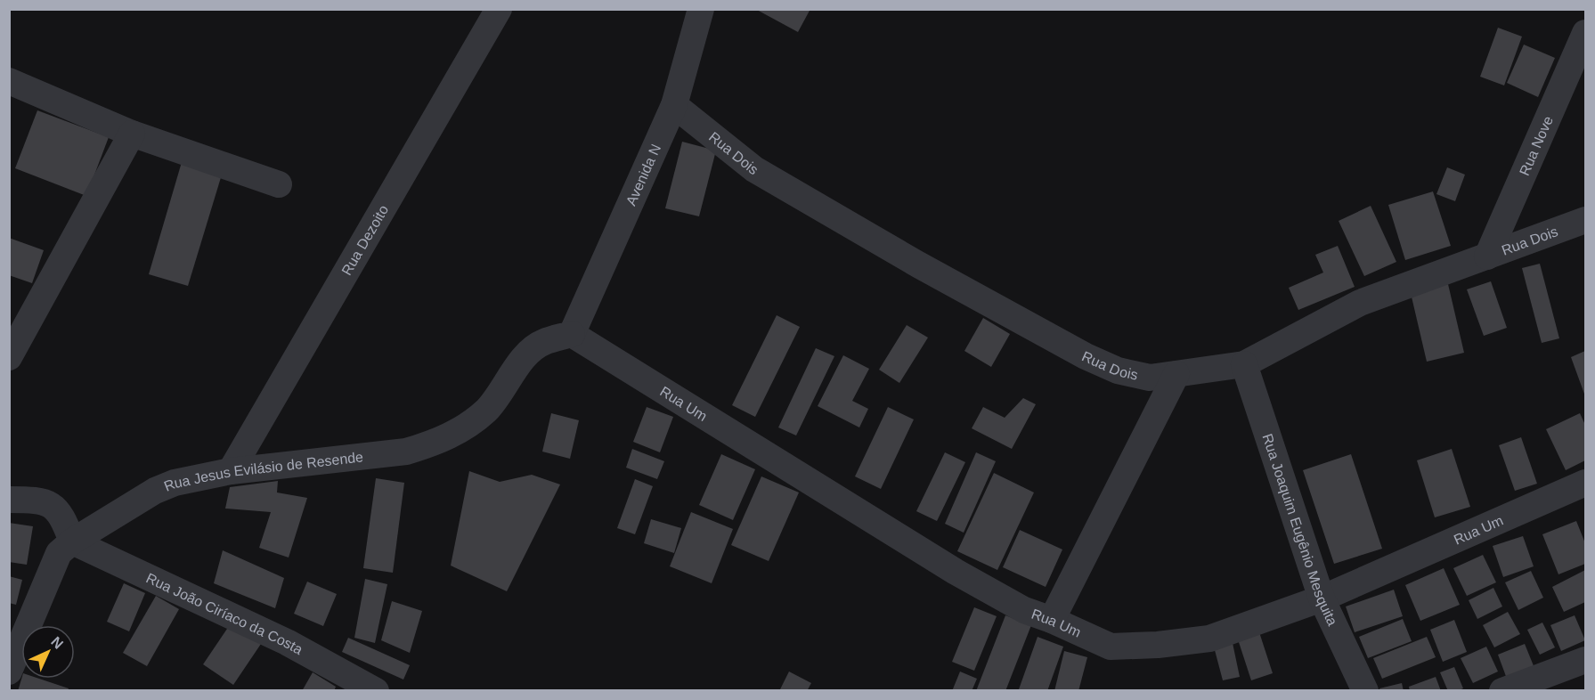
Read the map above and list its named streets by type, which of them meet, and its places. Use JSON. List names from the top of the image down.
{
  "streets": {
    "street": [
      "Rua Nove",
      "Rua Dois",
      "Avenida N",
      "Rua Dezoito",
      "Rua Um",
      "Rua Jesus Evilásio de Resende",
      "Rua Joaquim Eugênio Mesquita",
      "Rua João Ciríaco da Costa"
    ]
  },
  "crossings": [
    ["Rua Nove", "Rua Dois"],
    ["Rua Dois", "Avenida N"],
    ["Rua Dois", "Rua Joaquim Eugênio Mesquita"],
    ["Avenida N", "Rua Um"],
    ["Avenida N", "Rua Jesus Evilásio de Resende"],
    ["Rua Dezoito", "Rua Jesus Evilásio de Resende"],
    ["Rua Um", "Rua Jesus Evilásio de Resende"],
    ["Rua Um", "Rua Joaquim Eugênio Mesquita"],
    ["Rua Jesus Evilásio de Resende", "Rua João Ciríaco da Costa"]
  ],
  "north": "top right"
}
